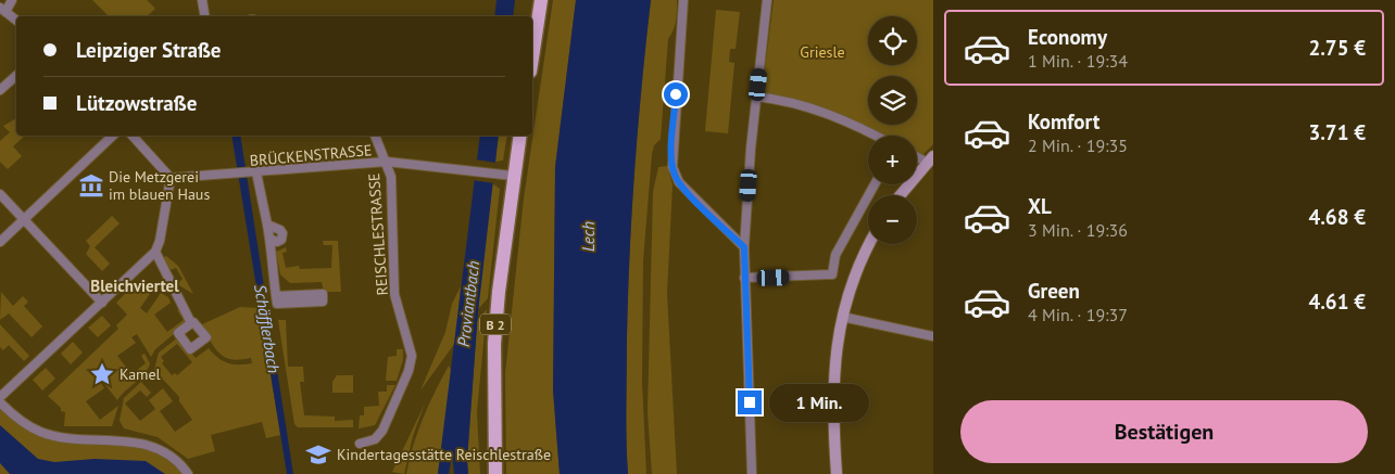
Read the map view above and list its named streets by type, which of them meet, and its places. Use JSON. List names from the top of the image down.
{
  "streets": {
    "main road": ["B 2"],
    "street": ["BRÜCKENSTRASSE", "REISCHLESTRASSE"]
  },
  "crossings": [
    ["BRÜCKENSTRASSE", "REISCHLESTRASSE"],
    ["BRÜCKENSTRASSE", "B 2"]
  ],
  "districts": ["Bleichviertel"],
  "water": ["Lech", "Proviantbach", "Schäfflerbach"],
  "parks": ["Griesle"],
  "places": {
    "museum": ["Die Metzgerei im blauen Haus"],
    "place": ["Kamel"],
    "school or university": ["Kindertagesstätte Reischlestraße"]
  },
  "page": {
    "list": [
      {
        "name": "Economy",
        "note": "1 Min. · 19:34",
        "value": "2.75 €"
      },
      {
        "name": "Komfort",
        "note": "2 Min. · 19:35",
        "value": "3.71 €"
      },
      {
        "name": "XL",
        "note": "3 Min. · 19:36",
        "value": "4.68 €"
      },
      {
        "name": "Green",
        "note": "4 Min. · 19:37",
        "value": "4.61 €"
      }
    ],
    "map_buttons": ["+", "−"],
    "banner": ["Leipziger Straße", "Lützowstraße"],
    "bubble": "1 Min.",
    "buttons": "Bestätigen"
  }
}
